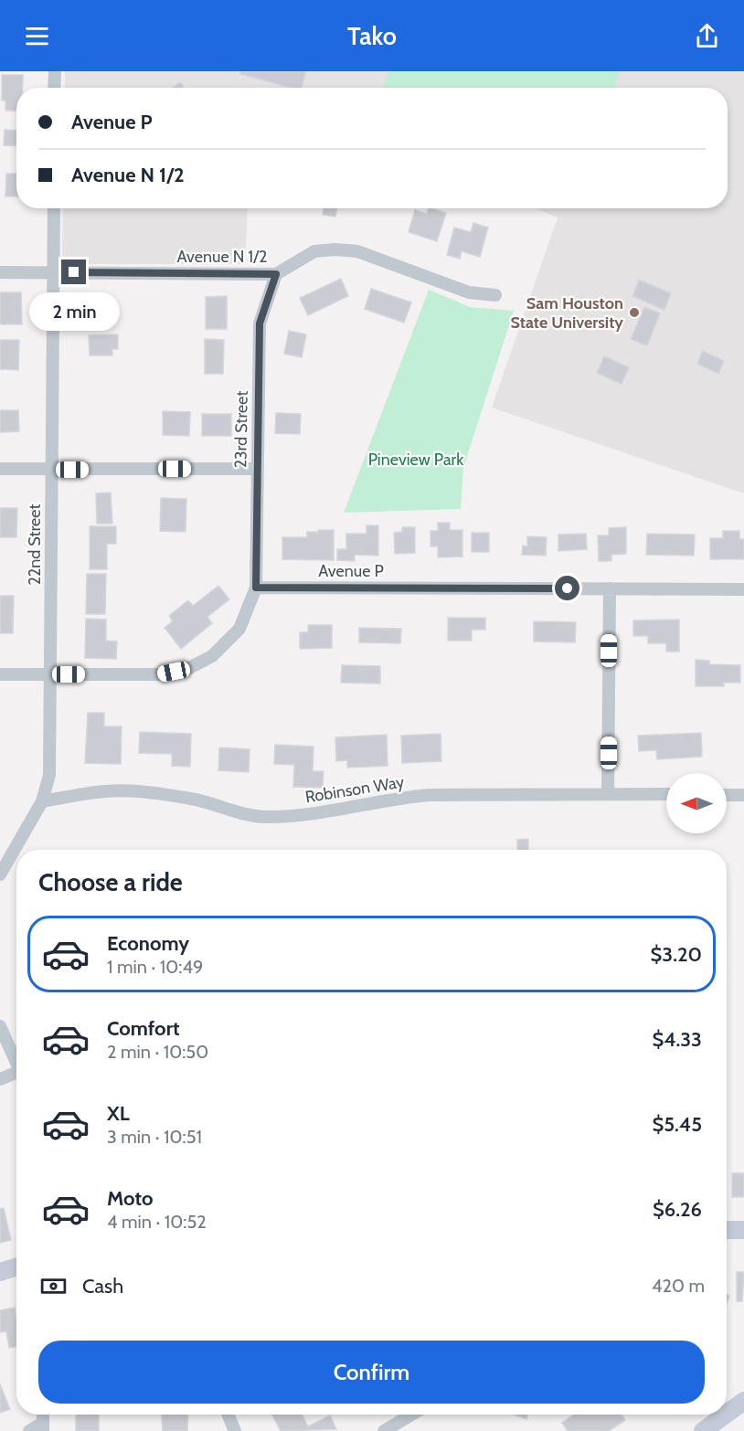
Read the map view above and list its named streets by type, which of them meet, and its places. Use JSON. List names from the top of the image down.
{
  "streets": {
    "street": [
      "Avenue N 1/2",
      "23rd Street",
      "22nd Street",
      "Avenue P",
      "Robinson Way"
    ]
  },
  "crossings": [
    ["Avenue N 1/2", "23rd Street"],
    ["Avenue N 1/2", "22nd Street"],
    ["23rd Street", "Avenue P"],
    ["22nd Street", "Robinson Way"]
  ],
  "parks": ["Pineview Park"],
  "places": ["Sam Houston State University"],
  "north": "left",
  "page": {
    "header": "Tako",
    "banner": ["Avenue P", "Avenue N 1/2"],
    "bubble": "2 min",
    "heading": "Choose a ride",
    "list": [
      {
        "name": "Economy",
        "note": "1 min · 10:49",
        "value": "$3.20"
      },
      {
        "name": "Comfort",
        "note": "2 min · 10:50",
        "value": "$4.33"
      },
      {
        "name": "XL",
        "note": "3 min · 10:51",
        "value": "$5.45"
      },
      {
        "name": "Moto",
        "note": "4 min · 10:52",
        "value": "$6.26"
      }
    ],
    "pay": ["Cash", "420 m"],
    "buttons": "Confirm"
  }
}
